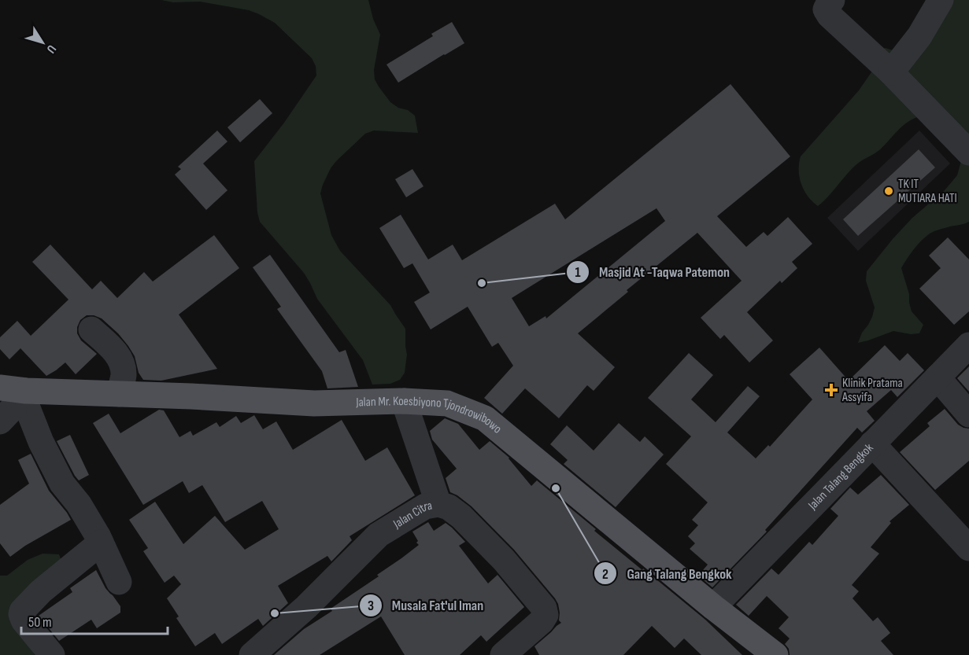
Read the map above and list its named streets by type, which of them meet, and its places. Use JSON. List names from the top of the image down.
{
  "streets": {
    "main road": ["Jalan Mr. Koesbiyono Tjondrowibowo"],
    "street": ["Jalan Talang Bengkok", "Jalan Citra"]
  },
  "crossings": [
    ["Jalan Mr. Koesbiyono Tjondrowibowo", "Jalan Talang Bengkok"]
  ],
  "places": {
    "other": [
      "TK IT MUTIARA HATI",
      "Masjid At -Taqwa Patemon",
      "Gang Talang Bengkok",
      "Musala Fat'ul Iman"
    ],
    "health": ["Klinik Pratama Assyifa"]
  },
  "scale_bar": "50 m",
  "north": "bottom right"
}
